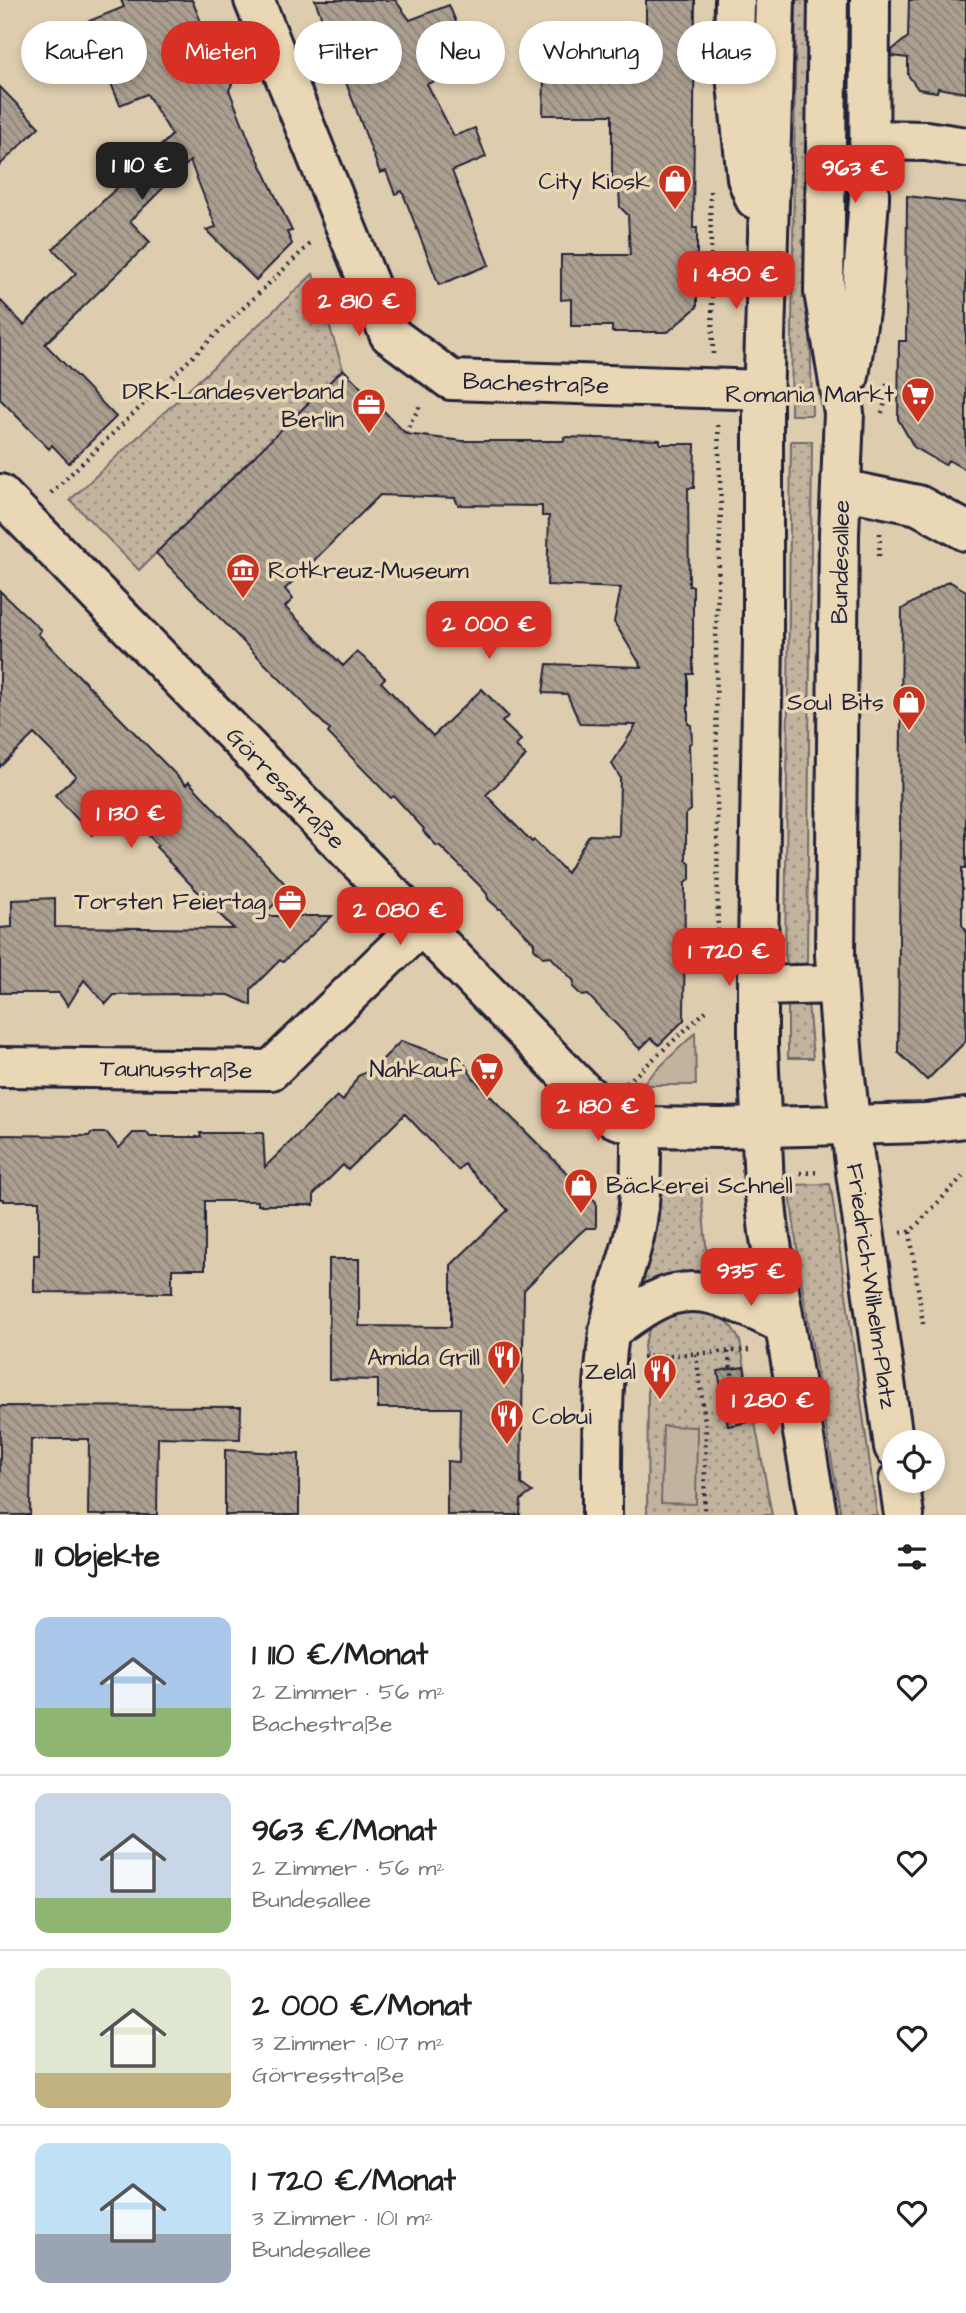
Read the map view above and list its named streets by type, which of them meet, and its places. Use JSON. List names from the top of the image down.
{
  "streets": {
    "main road": [
      "Bachestraße",
      "Bundesallee",
      "Görresstraße",
      "Taunusstraße",
      "Friedrich-Wilhelm-Platz"
    ]
  },
  "crossings": [
    ["Bundesallee", "Friedrich-Wilhelm-Platz"],
    ["Görresstraße", "Taunusstraße"]
  ],
  "places": {
    "shop": ["City Kiosk", "Soul Bits", "Bäckerei Schnell"],
    "supermarket": ["Romania Markt", "Nahkauf"],
    "office": ["DRK-Landesverband Berlin", "Torsten Feiertag"],
    "museum": ["Rotkreuz-Museum"],
    "restaurant": ["Amida Grill", "Zelal", "Cobui"]
  },
  "page": {
    "chip": [
      "Kaufen",
      "Mieten",
      "Filter",
      "Neu",
      "Wohnung",
      "Haus"
    ],
    "price": [
      "1 110 €",
      "963 €",
      "1 480 €",
      "2 810 €",
      "2 000 €",
      "1 130 €",
      "2 080 €",
      "1 720 €",
      "2 180 €",
      "935 €",
      "1 280 €"
    ],
    "heading": "11 Objekte",
    "list": [
      {
        "name": "1 110 €/Monat",
        "note": "2 Zimmer · 56 m² · Bachestraße"
      },
      {
        "name": "963 €/Monat",
        "note": "2 Zimmer · 56 m² · Bundesallee"
      },
      {
        "name": "2 000 €/Monat",
        "note": "3 Zimmer · 107 m² · Görresstraße"
      },
      {
        "name": "1 720 €/Monat",
        "note": "3 Zimmer · 101 m² · Bundesallee"
      }
    ]
  }
}
